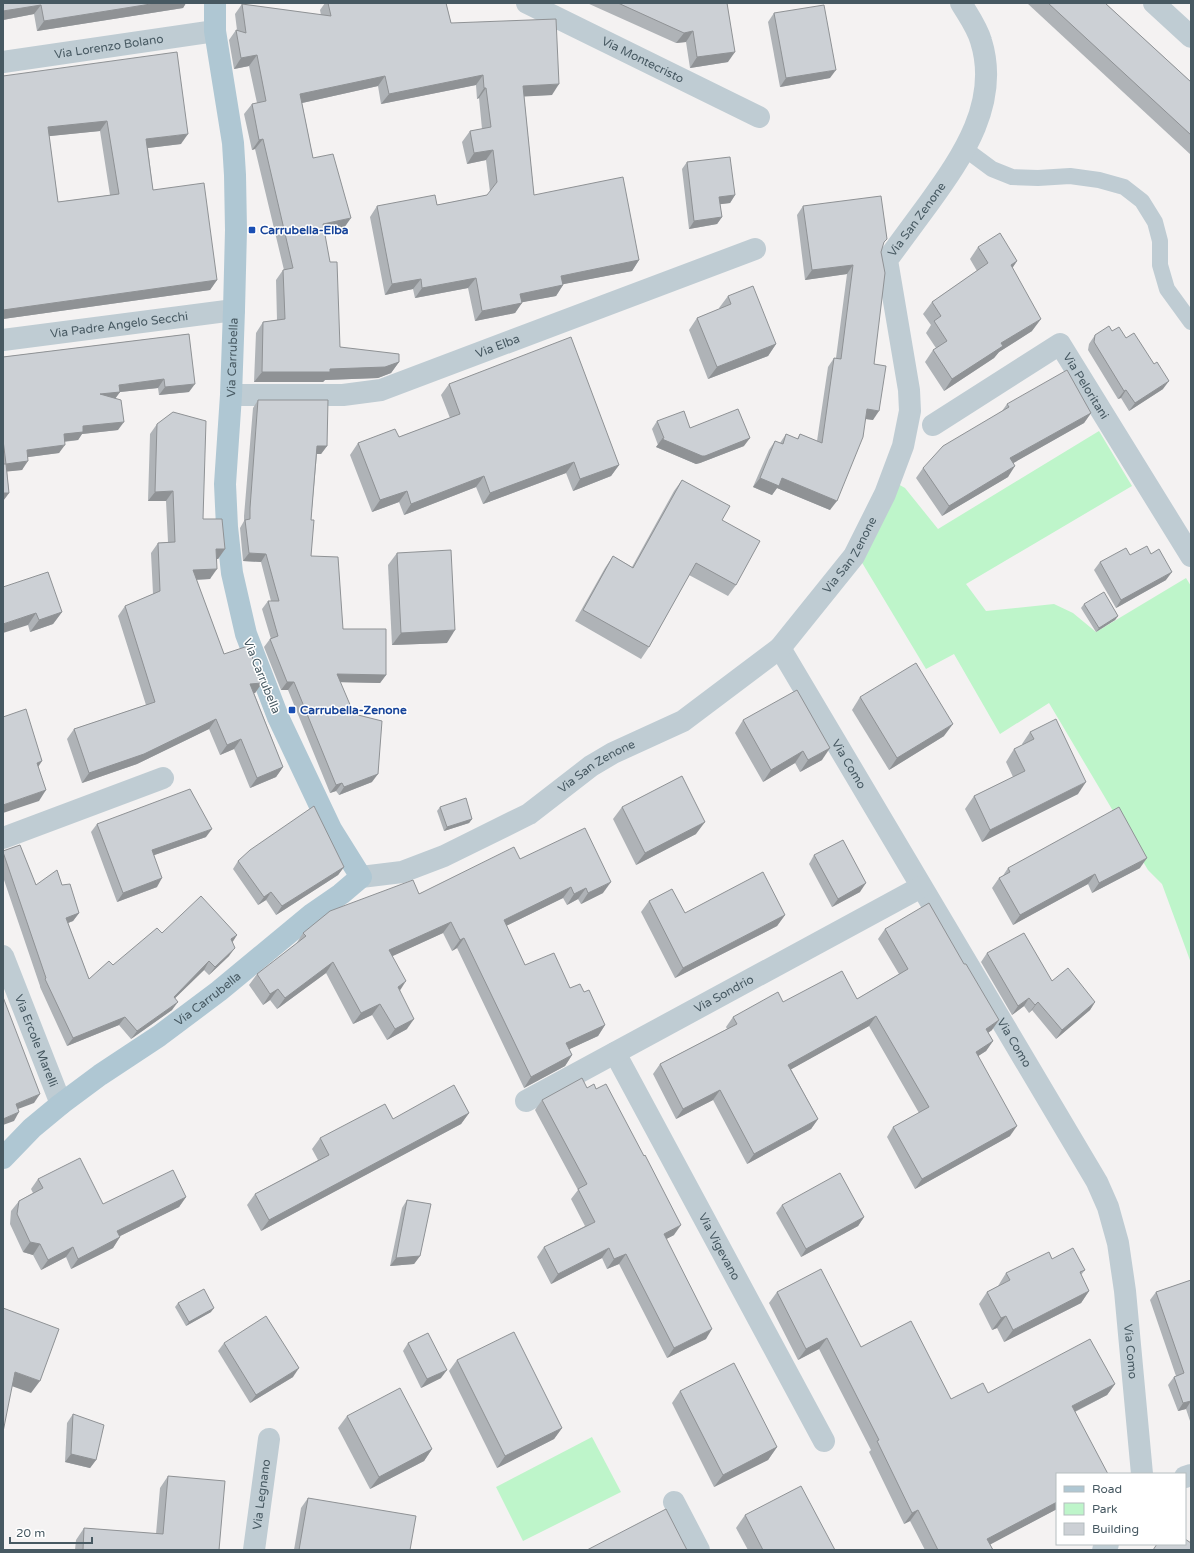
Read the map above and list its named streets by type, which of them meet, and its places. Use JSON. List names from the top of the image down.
{
  "streets": {
    "main road": ["Via Carrubella"],
    "street": [
      "Via Lorenzo Bolano",
      "Via Montecristo",
      "Via San Zenone",
      "Via Padre Angelo Secchi",
      "Via Elba",
      "Via Peloritani",
      "Via Como",
      "Via Sondrio",
      "Via Ercole Marelli",
      "Via Vigevano",
      "Via Legnano"
    ]
  },
  "crossings": [
    ["Via Lorenzo Bolano", "Via Carrubella"],
    ["Via San Zenone", "Via Carrubella"],
    ["Via San Zenone", "Via Como"],
    ["Via Padre Angelo Secchi", "Via Carrubella"],
    ["Via Elba", "Via Carrubella"],
    ["Via Carrubella", "Via Ercole Marelli"],
    ["Via Como", "Via Sondrio"],
    ["Via Sondrio", "Via Vigevano"]
  ],
  "places": {
    "transit": ["Carrubella-Elba", "Carrubella-Zenone"]
  },
  "legend": ["Road", "Park", "Building"],
  "scale_bar": "20 m"
}
